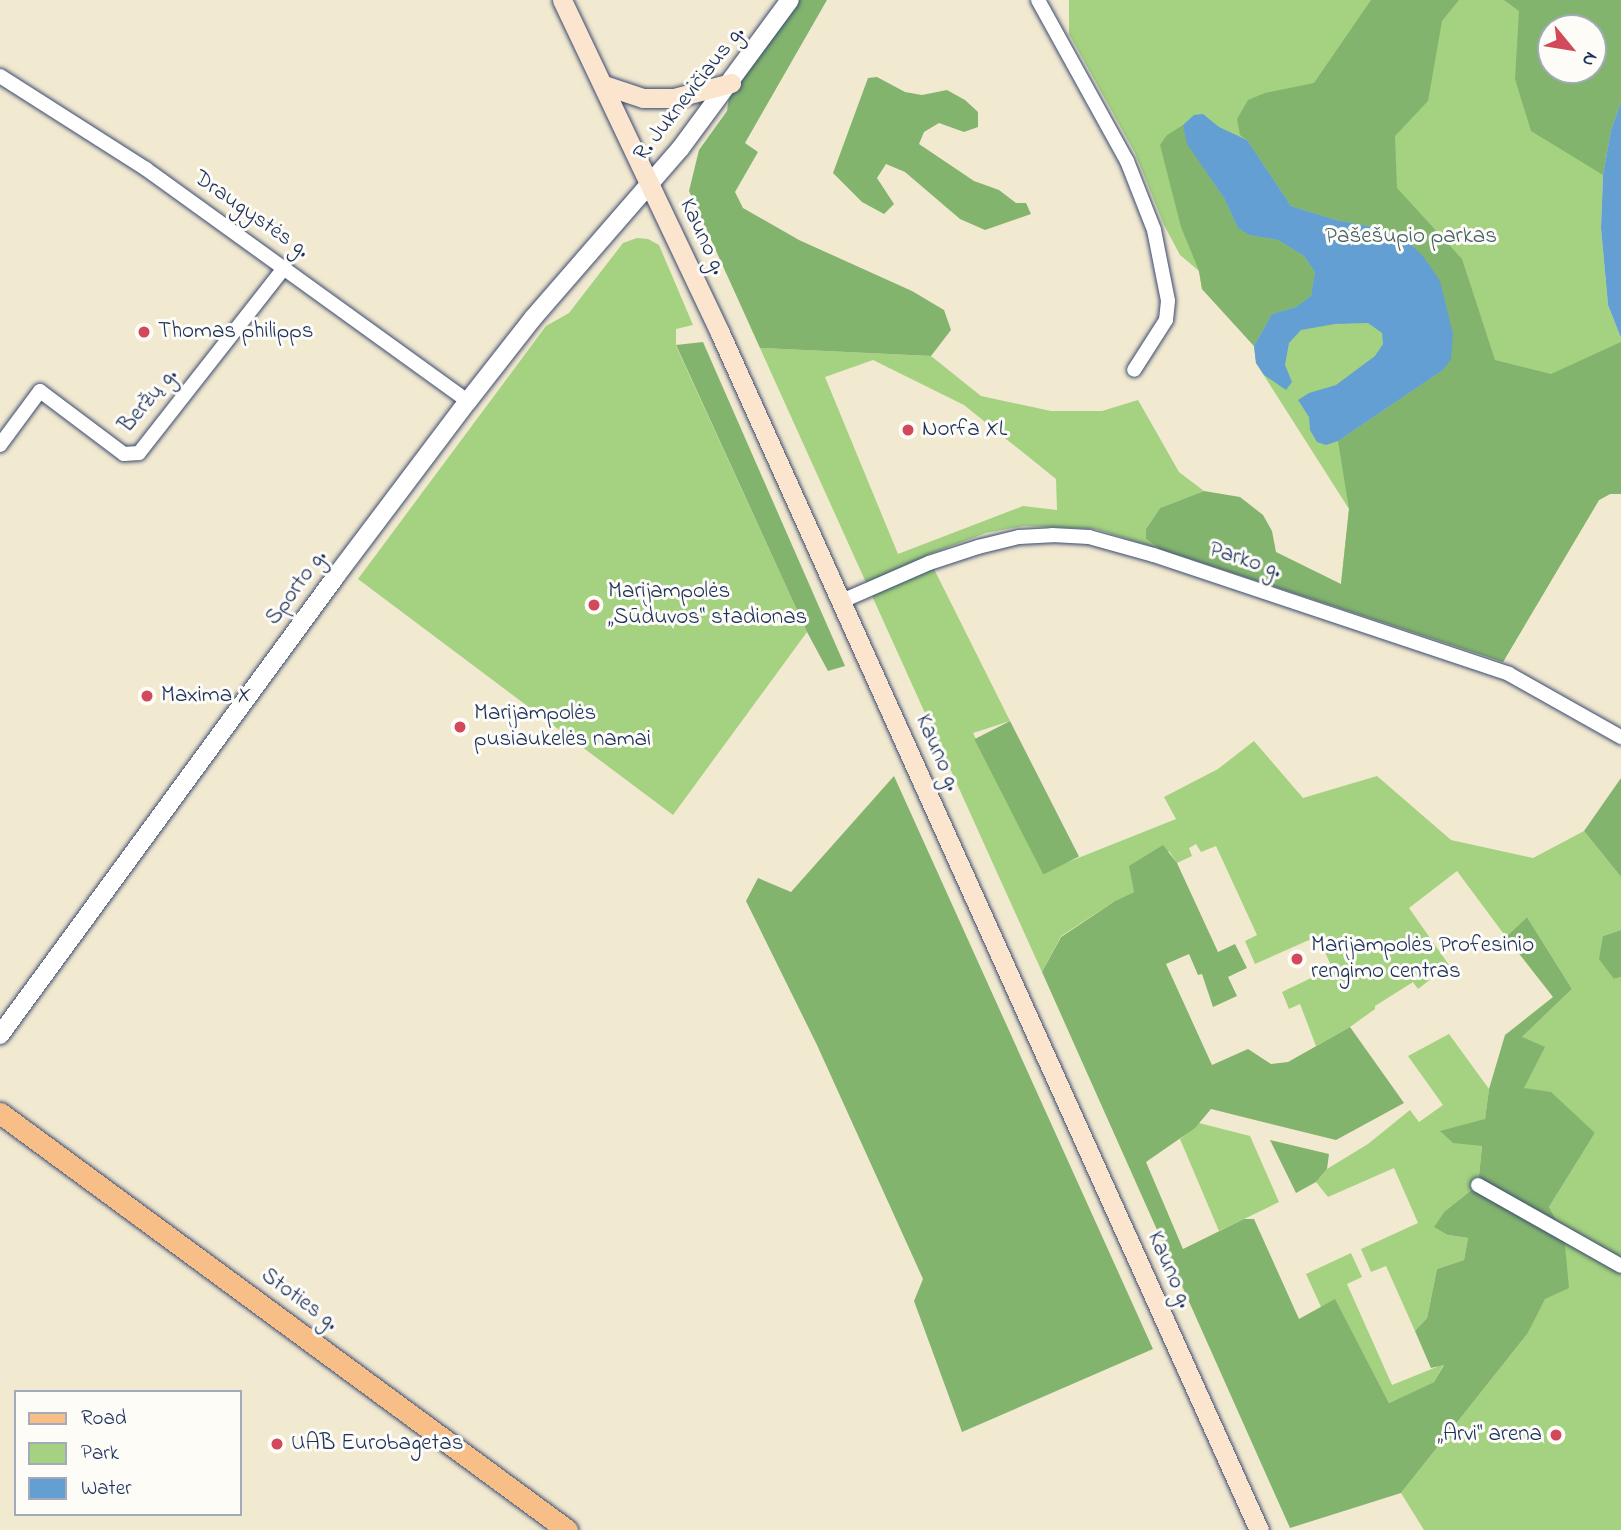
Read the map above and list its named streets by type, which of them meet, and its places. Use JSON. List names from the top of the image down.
{
  "streets": {
    "main road": ["Kauno g.", "Stoties g."],
    "street": [
      "R. Juknevičiaus g.",
      "Draugystės g.",
      "Beržų g.",
      "Parko g.",
      "Sporto g."
    ]
  },
  "crossings": [
    ["R. Juknevičiaus g.", "Kauno g."],
    ["R. Juknevičiaus g.", "Sporto g."],
    ["Draugystės g.", "Beržų g."],
    ["Draugystės g.", "Sporto g."],
    ["Kauno g.", "Parko g."],
    ["Kauno g.", "Sporto g."]
  ],
  "parks": ["Pašešupio parkas"],
  "places": [
    "Thomas philipps",
    "Norfa XL",
    "Marijampolės „Sūduvos“ stadionas",
    "Maxima X",
    "Marijampolės pusiaukelės namai",
    "Marijampolės Profesinio rengimo centras",
    "„Arvi“ arena",
    "UAB Eurobagetas"
  ],
  "legend": ["Road", "Park", "Water"],
  "north": "bottom right"
}
